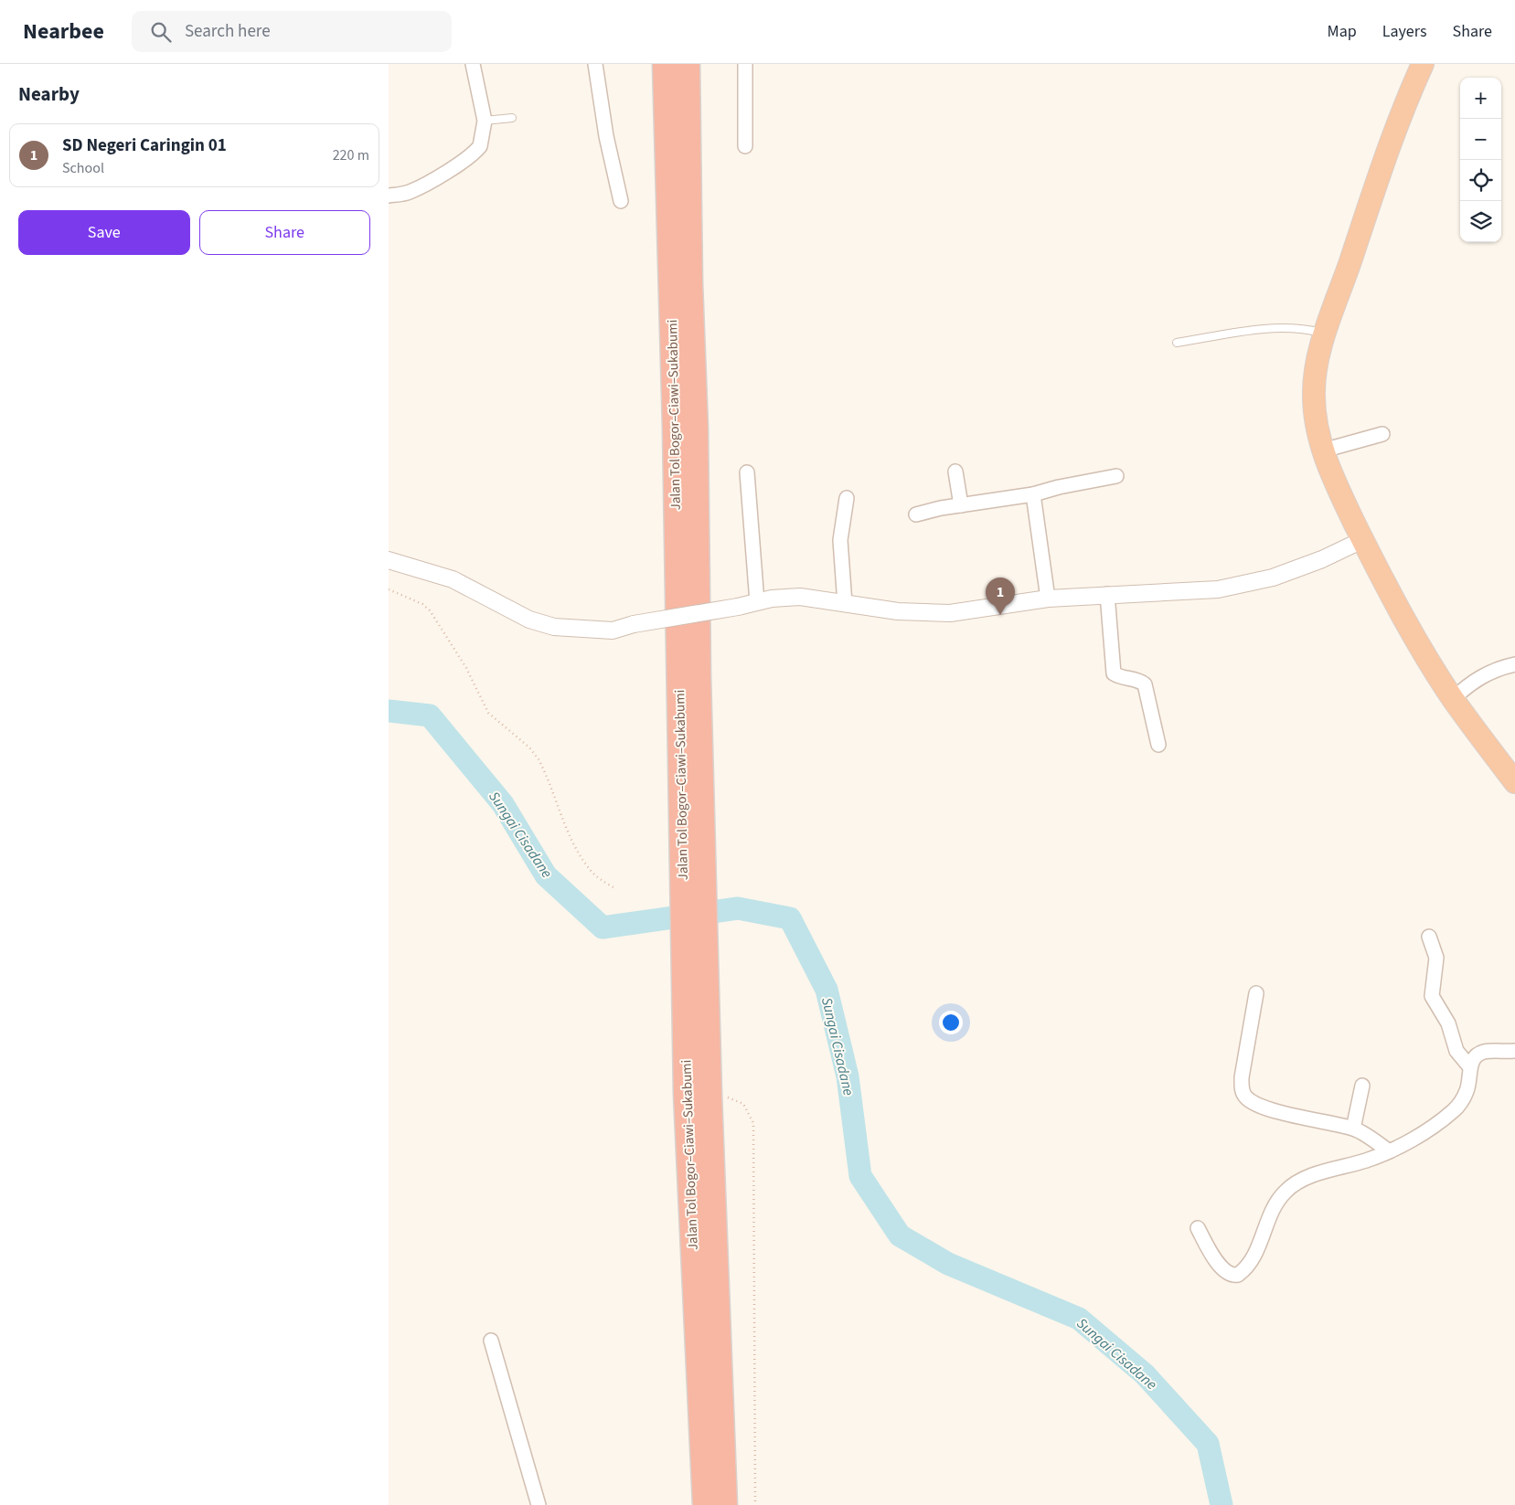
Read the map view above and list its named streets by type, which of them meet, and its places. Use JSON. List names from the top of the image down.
{
  "streets": {
    "highway": ["Jalan Tol Bogor–Ciawi–Sukabumi"]
  },
  "water": ["Sungai Cisadane"],
  "page": {
    "header": "Nearbee",
    "search": "Search here",
    "nav": ["Map", "Layers", "Share"],
    "heading": "Nearby",
    "map_buttons": ["+", "−"],
    "list": [
      {
        "mark": "1",
        "name": "SD Negeri Caringin 01",
        "note": "School",
        "value": "220 m"
      }
    ],
    "buttons": ["Save", "Share"],
    "pins": "1"
  }
}
